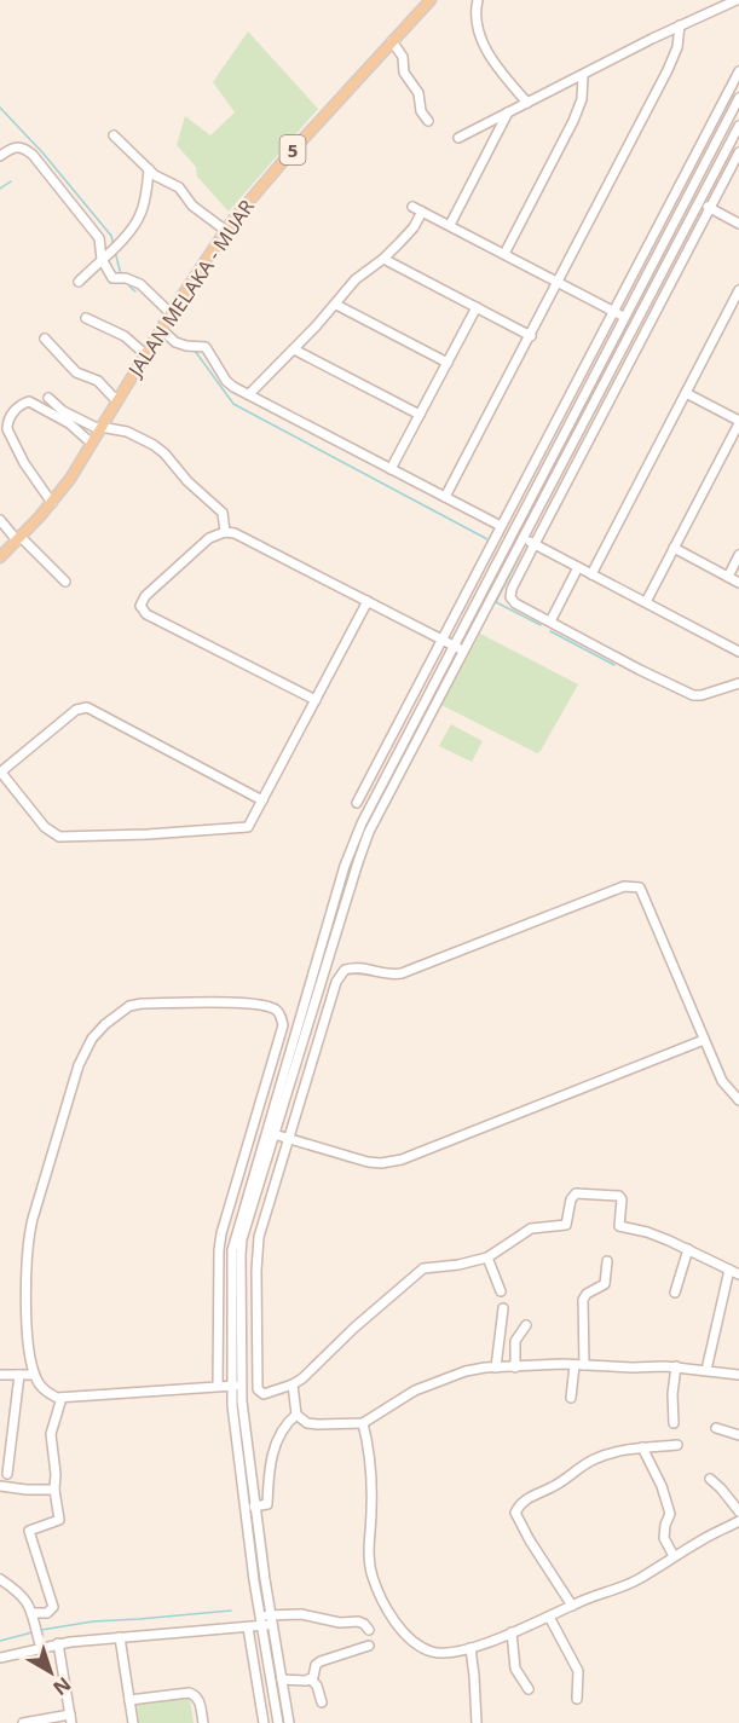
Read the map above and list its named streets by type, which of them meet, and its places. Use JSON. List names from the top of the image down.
{
  "streets": {
    "main road": ["5", "JALAN MELAKA - MUAR"]
  },
  "north": "bottom right"
}
